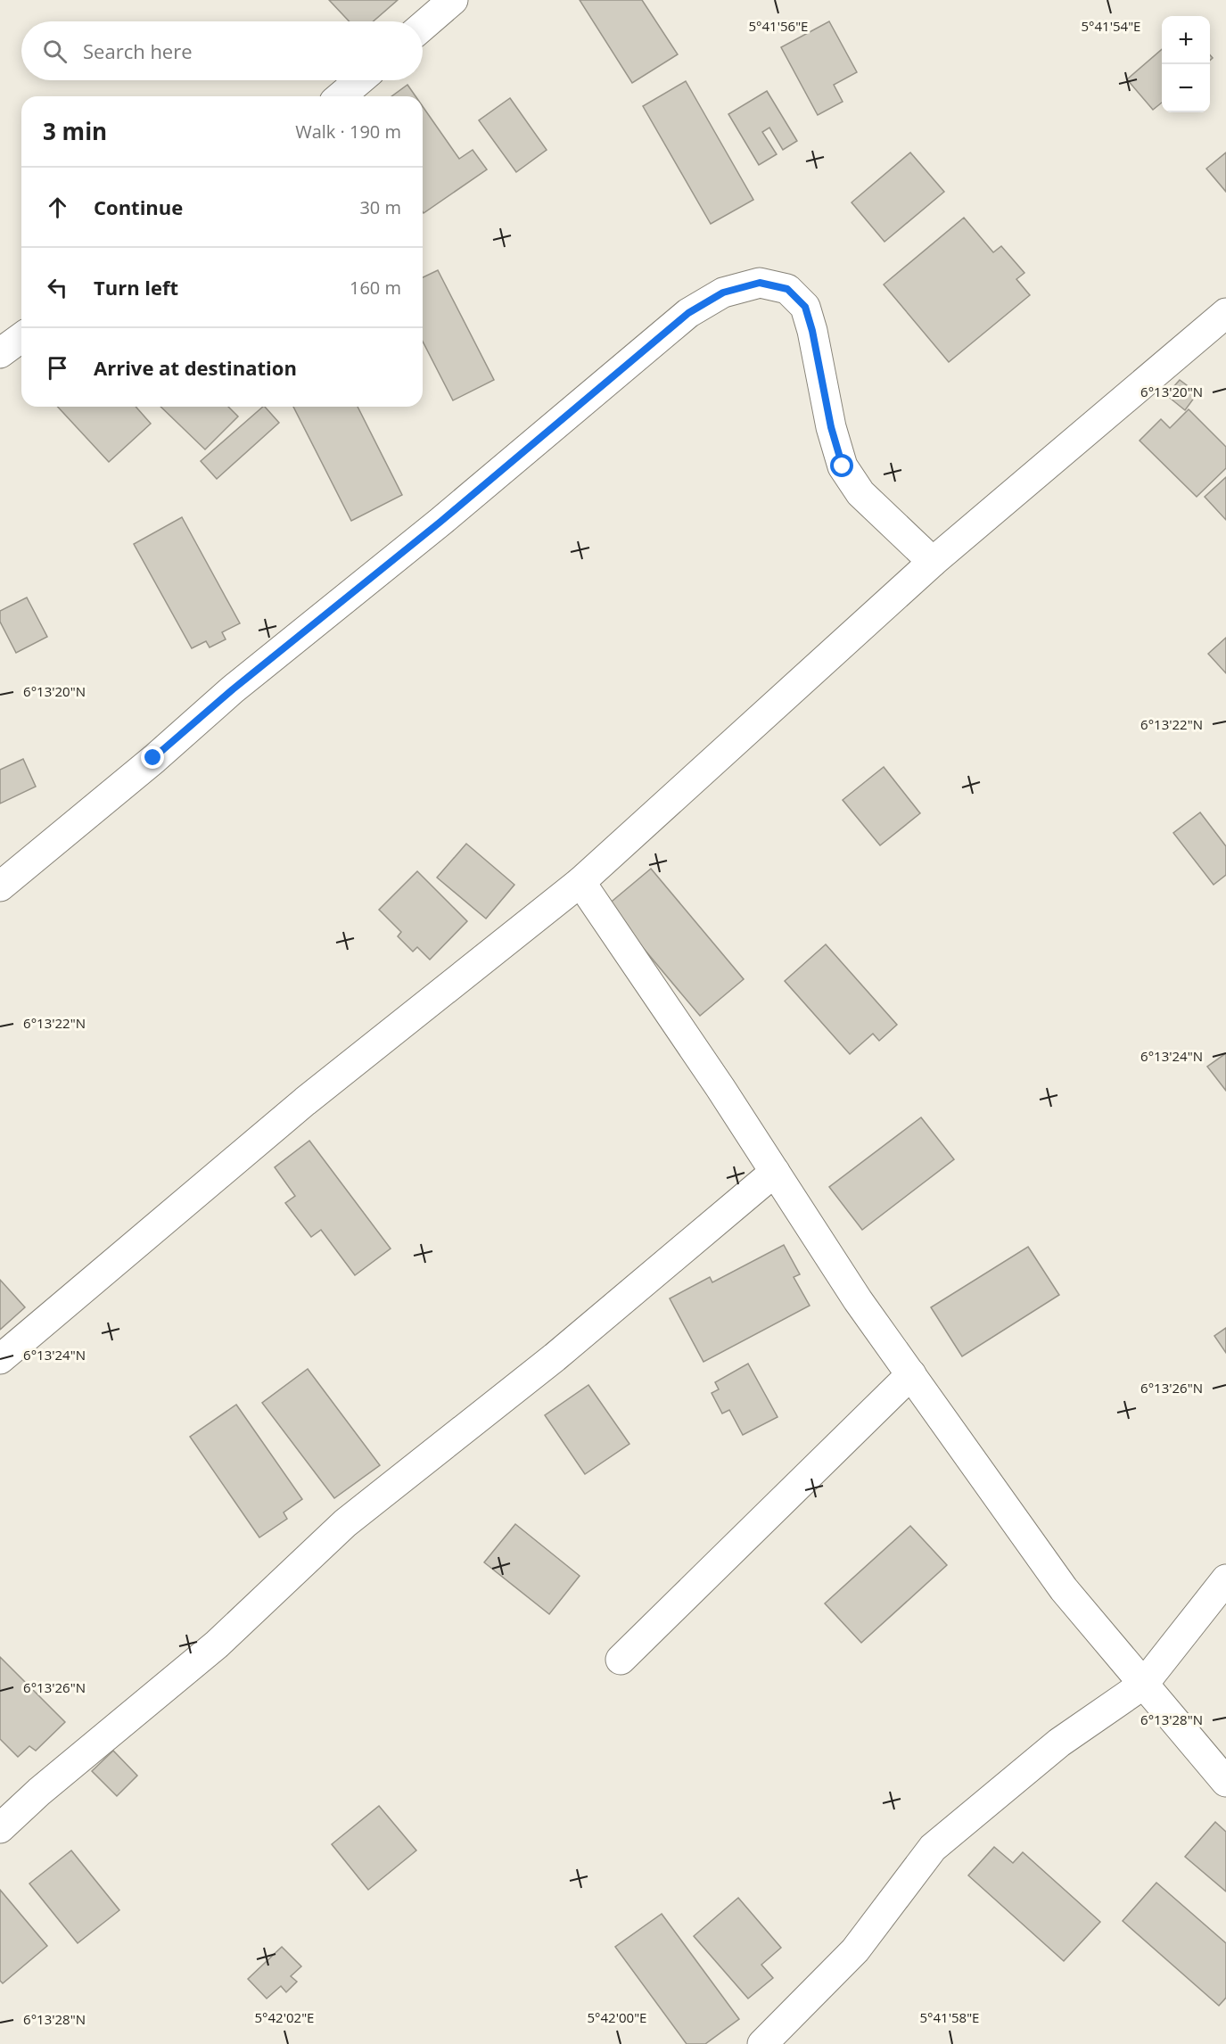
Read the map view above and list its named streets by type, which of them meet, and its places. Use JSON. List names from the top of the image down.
{
  "page": {
    "map_buttons": ["+", "−"],
    "search": "Search here",
    "heading": ["3 min", "Walk · 190 m"],
    "list": [
      ["Continue", "30 m"],
      ["Turn left", "160 m"],
      "Arrive at destination"
    ]
  },
  "coordinates": [
    "5°41'56\"E",
    "5°41'54\"E",
    "6°13'20\"N",
    "6°13'22\"N",
    "6°13'24\"N",
    "6°13'26\"N",
    "6°13'28\"N",
    "5°42'02\"E",
    "5°42'00\"E",
    "5°41'58\"E"
  ]
}
